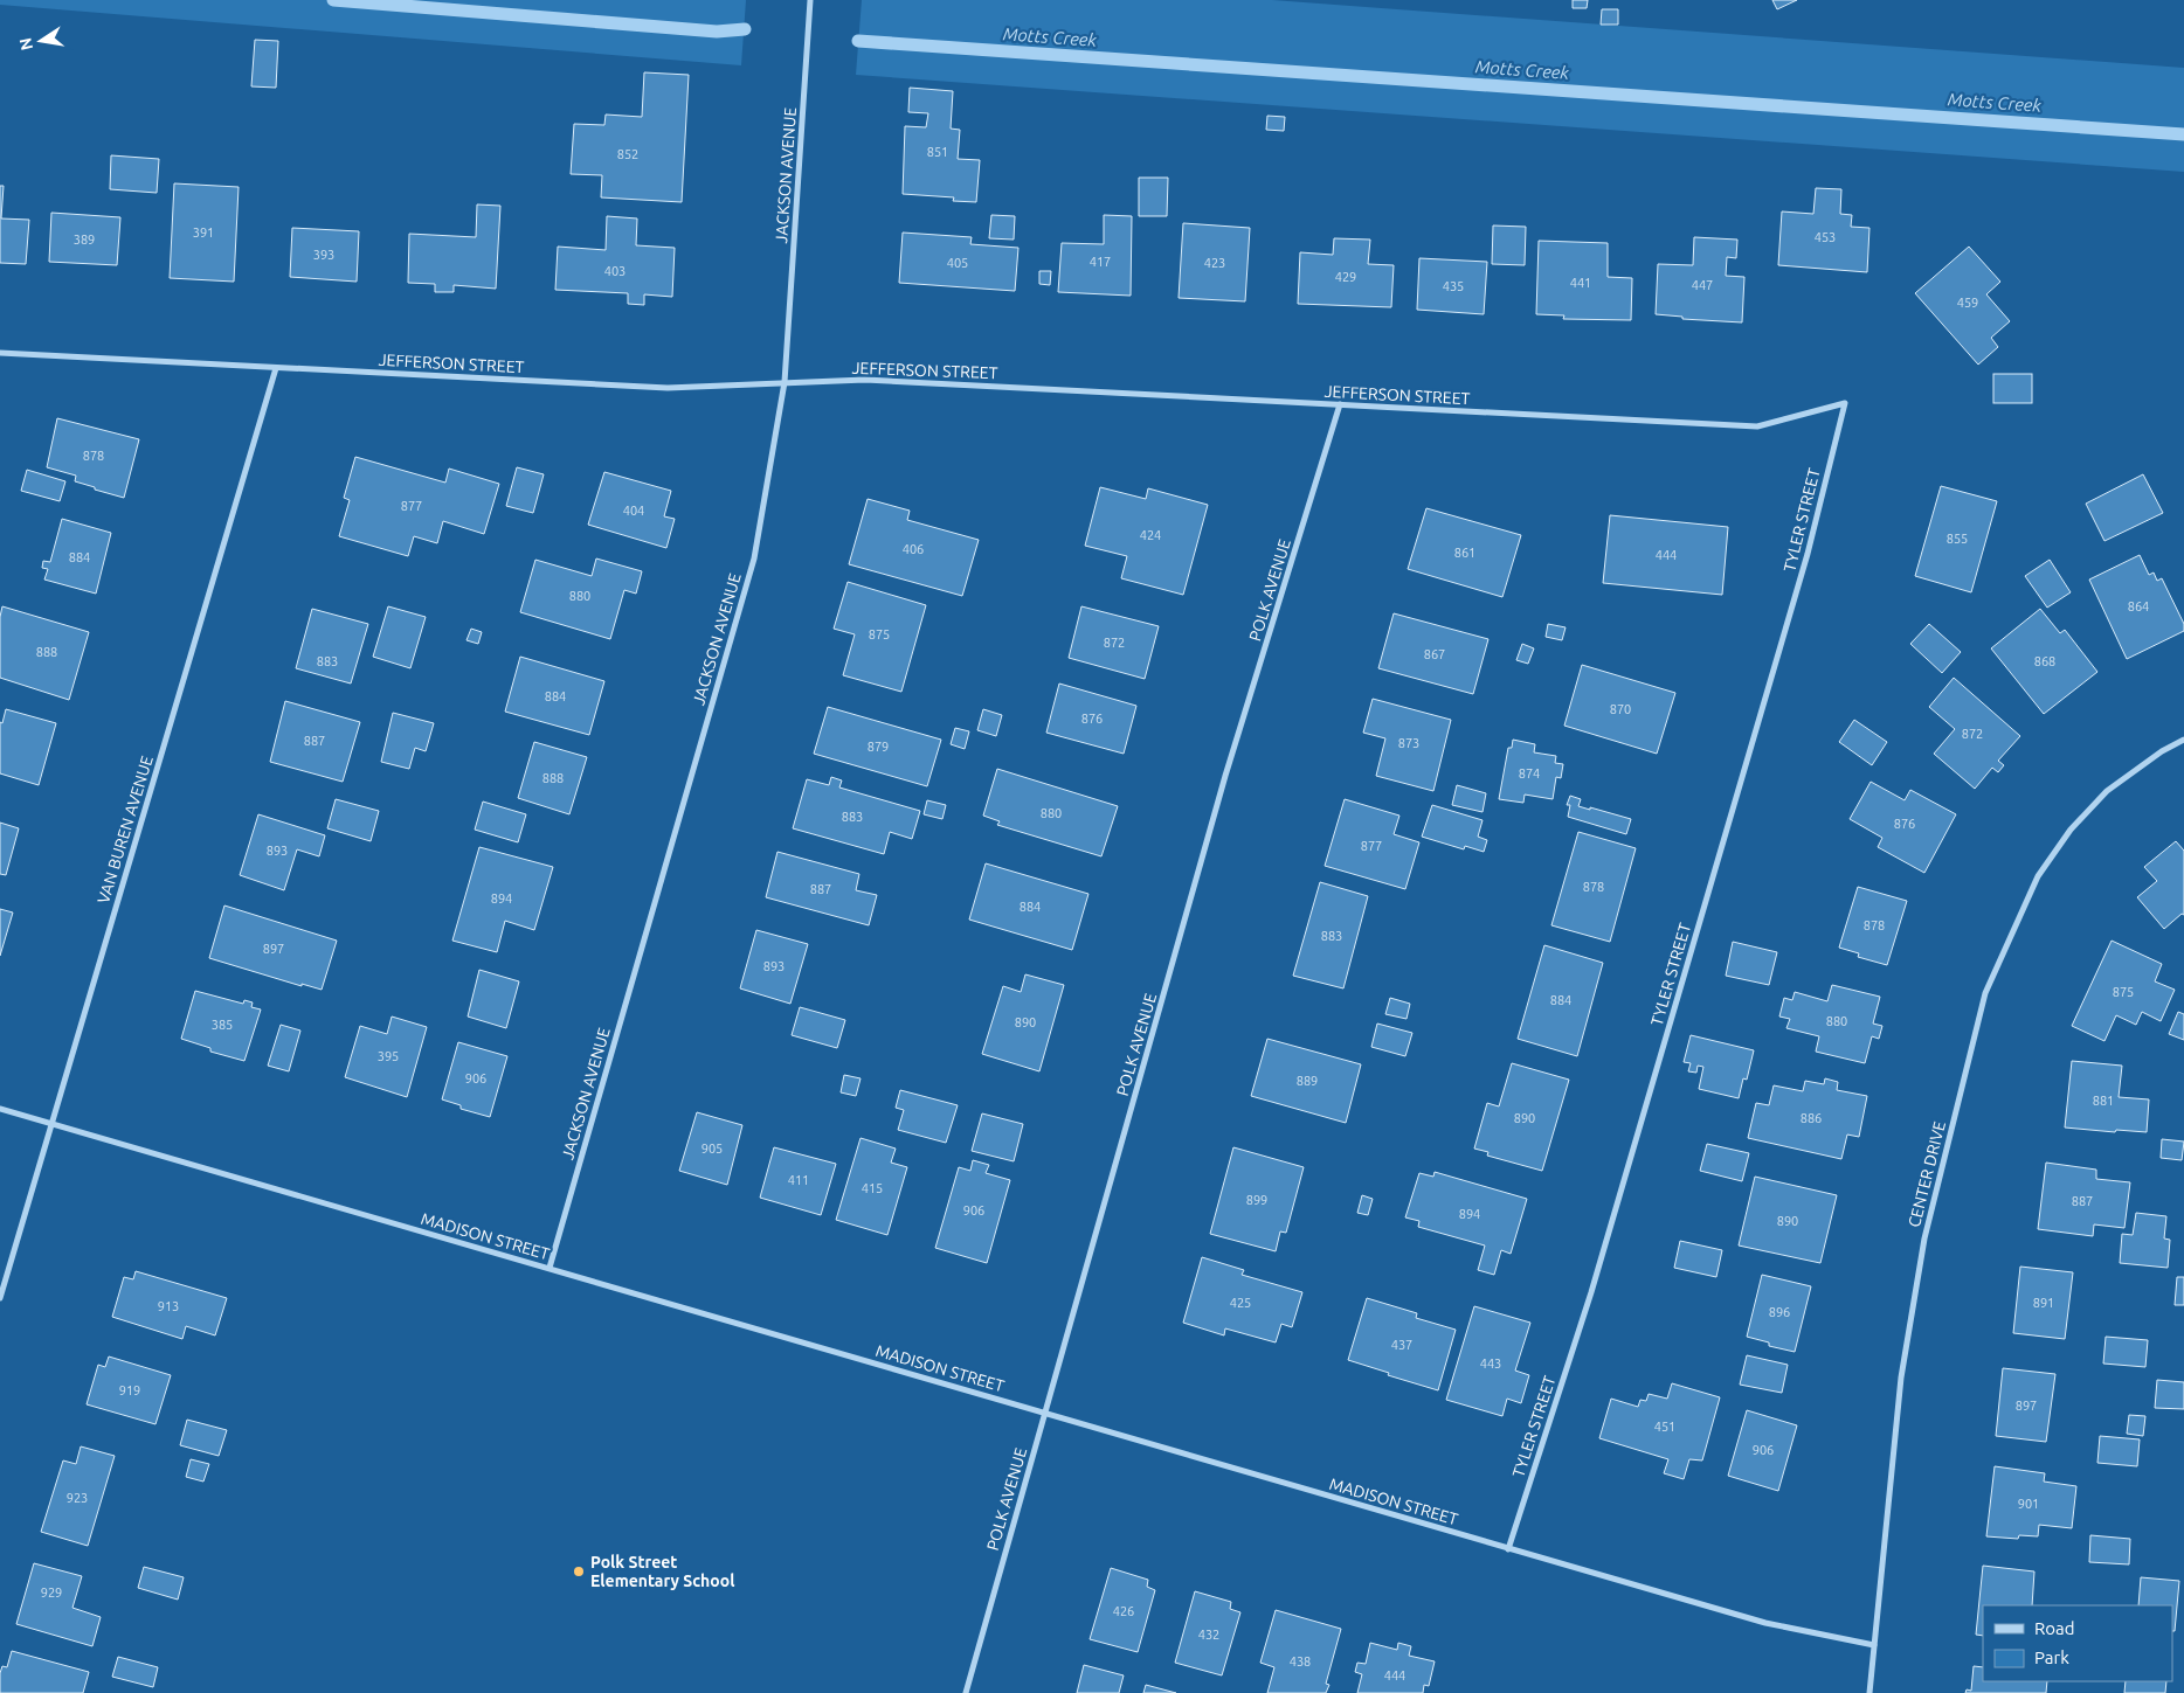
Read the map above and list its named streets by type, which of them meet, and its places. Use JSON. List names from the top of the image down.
{
  "streets": {
    "street": [
      "JACKSON AVENUE",
      "JEFFERSON STREET",
      "TYLER STREET",
      "POLK AVENUE",
      "VAN BUREN AVENUE",
      "CENTER DRIVE",
      "MADISON STREET"
    ]
  },
  "crossings": [
    ["JACKSON AVENUE", "JEFFERSON STREET"],
    ["JACKSON AVENUE", "MADISON STREET"],
    ["JEFFERSON STREET", "TYLER STREET"],
    ["JEFFERSON STREET", "POLK AVENUE"],
    ["JEFFERSON STREET", "VAN BUREN AVENUE"],
    ["TYLER STREET", "MADISON STREET"],
    ["POLK AVENUE", "MADISON STREET"],
    ["VAN BUREN AVENUE", "MADISON STREET"],
    ["CENTER DRIVE", "MADISON STREET"]
  ],
  "water": ["Motts Creek"],
  "places": ["Polk Street Elementary School"],
  "house_numbers": [
    "851",
    "852",
    "391",
    "453",
    "389",
    "393",
    "417",
    "405",
    "423",
    "403",
    "429",
    "441",
    "447",
    "435",
    "459",
    "878",
    "877",
    "404",
    "424",
    "855",
    "406",
    "861",
    "444",
    "884",
    "880",
    "864",
    "875",
    "872",
    "888",
    "867",
    "883",
    "868",
    "884",
    "870",
    "876",
    "872",
    "887",
    "873",
    "879",
    "874",
    "888",
    "880",
    "883",
    "876",
    "877",
    "893",
    "878",
    "887",
    "894",
    "884",
    "878",
    "883",
    "897",
    "893",
    "875",
    "884",
    "880",
    "890",
    "385",
    "395",
    "906",
    "889",
    "881",
    "890",
    "886",
    "905",
    "411",
    "415",
    "899",
    "887",
    "906",
    "894",
    "890",
    "425",
    "891",
    "913",
    "896",
    "437",
    "443",
    "919",
    "897",
    "451",
    "906",
    "923",
    "901",
    "929",
    "426",
    "432",
    "438",
    "444"
  ],
  "legend": ["Road", "Park"],
  "north": "left"
}
